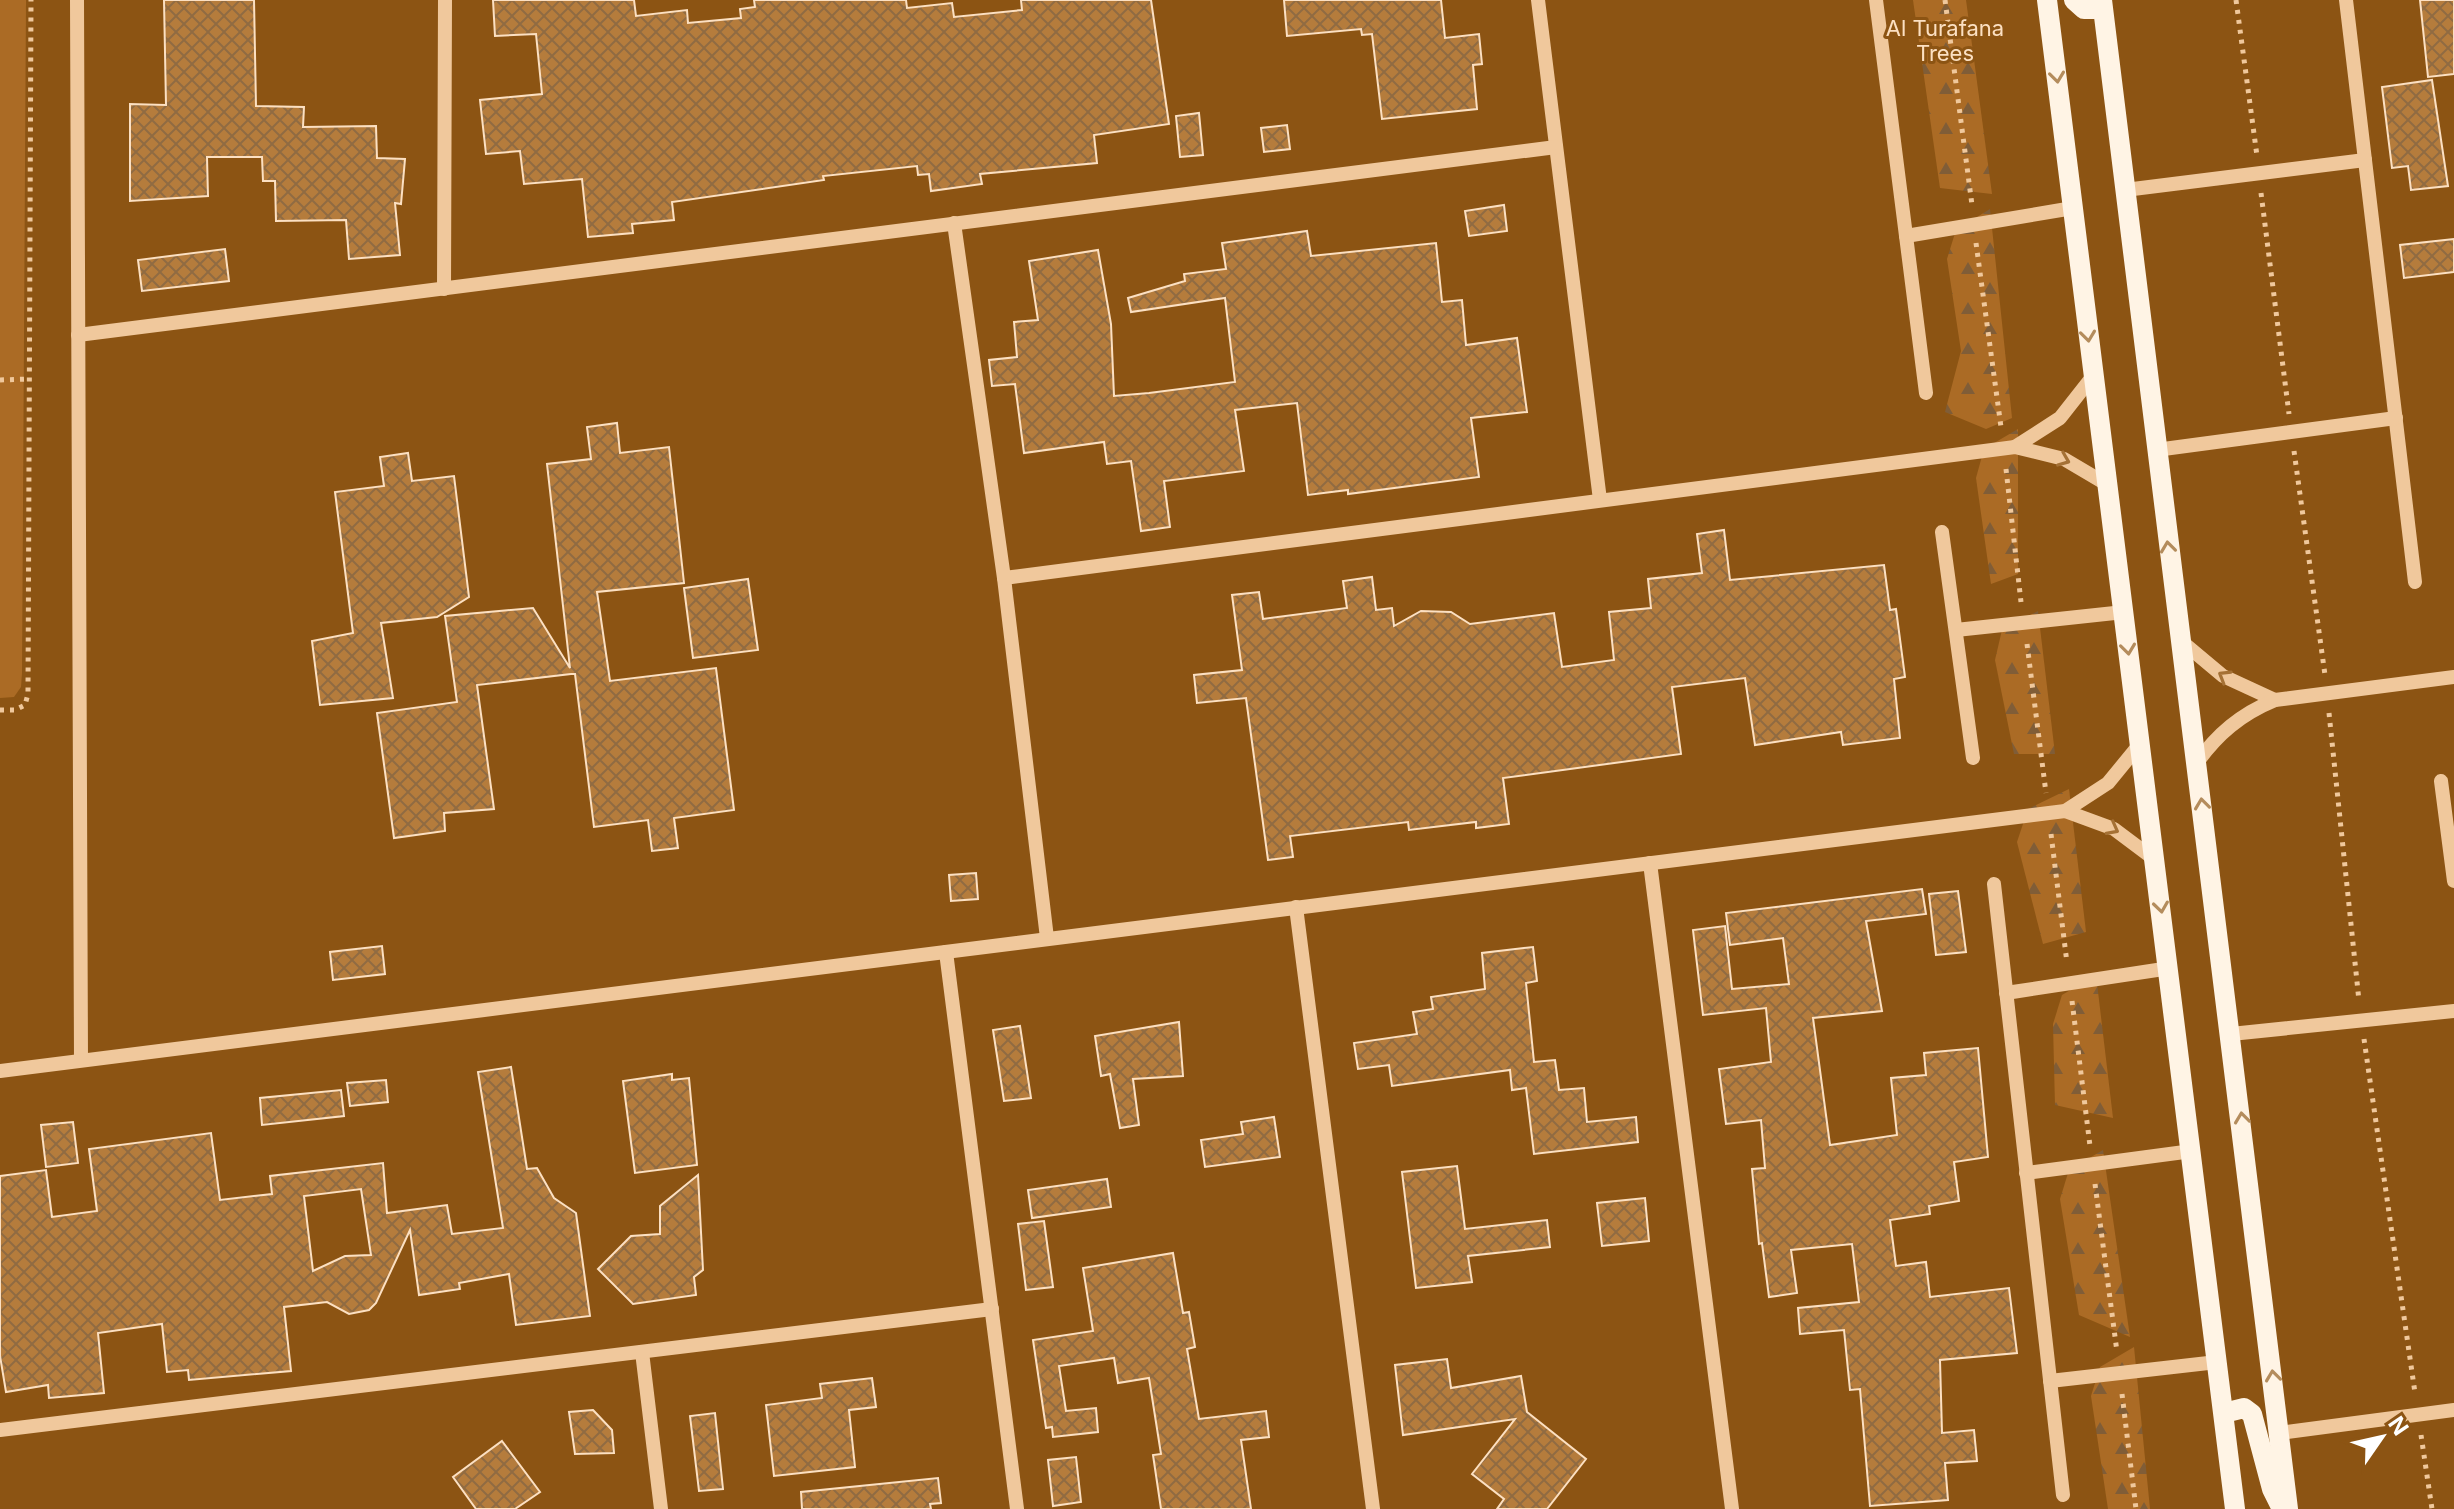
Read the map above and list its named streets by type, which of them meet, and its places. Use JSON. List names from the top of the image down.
{
  "parks": ["Al Turafana Trees"],
  "north": "top right"
}
